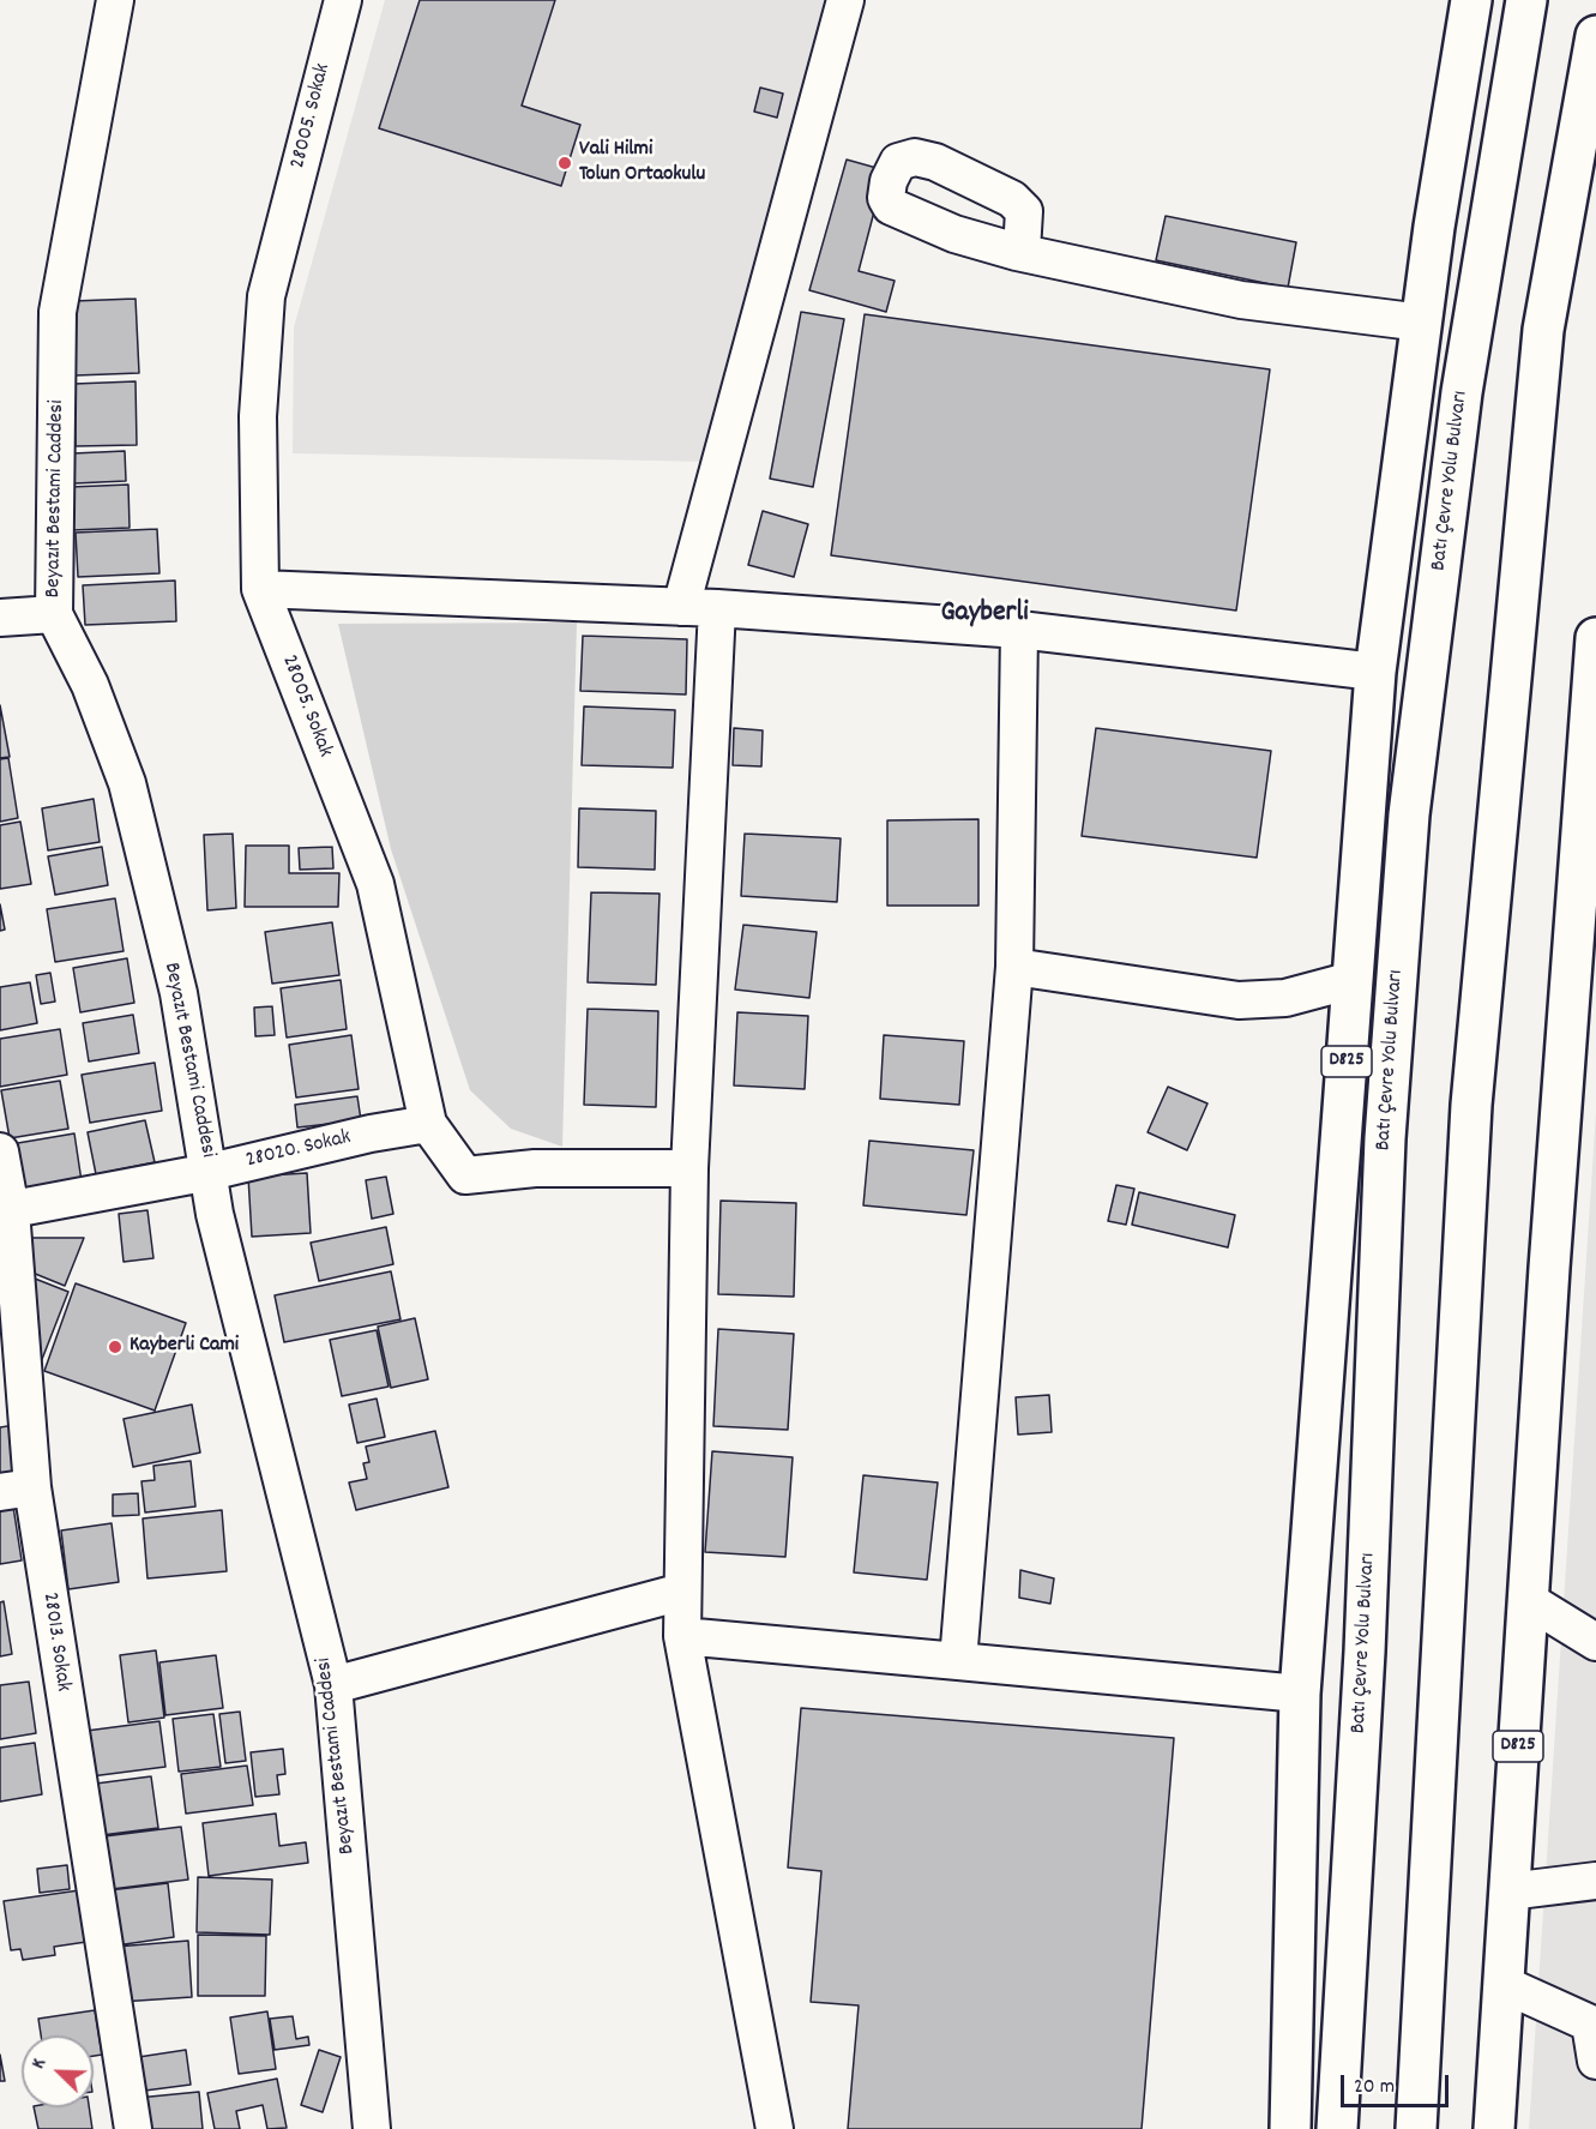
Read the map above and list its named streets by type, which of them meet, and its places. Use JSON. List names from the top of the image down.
{
  "streets": {
    "main road": ["Batı Çevre Yolu Bulvarı", "D825"],
    "street": [
      "28005. Sokak",
      "Beyazıt Bestami Caddesi",
      "28020. Sokak",
      "28013. Sokak"
    ]
  },
  "crossings": [
    ["28005. Sokak", "28020. Sokak"],
    ["Beyazıt Bestami Caddesi", "28020. Sokak"],
    ["28020. Sokak", "28013. Sokak"]
  ],
  "districts": ["Gayberli"],
  "places": ["Vali Hilmi Tolun Ortaokulu", "Kayberli Cami"],
  "scale_bar": "20 m",
  "north": "top left"
}
